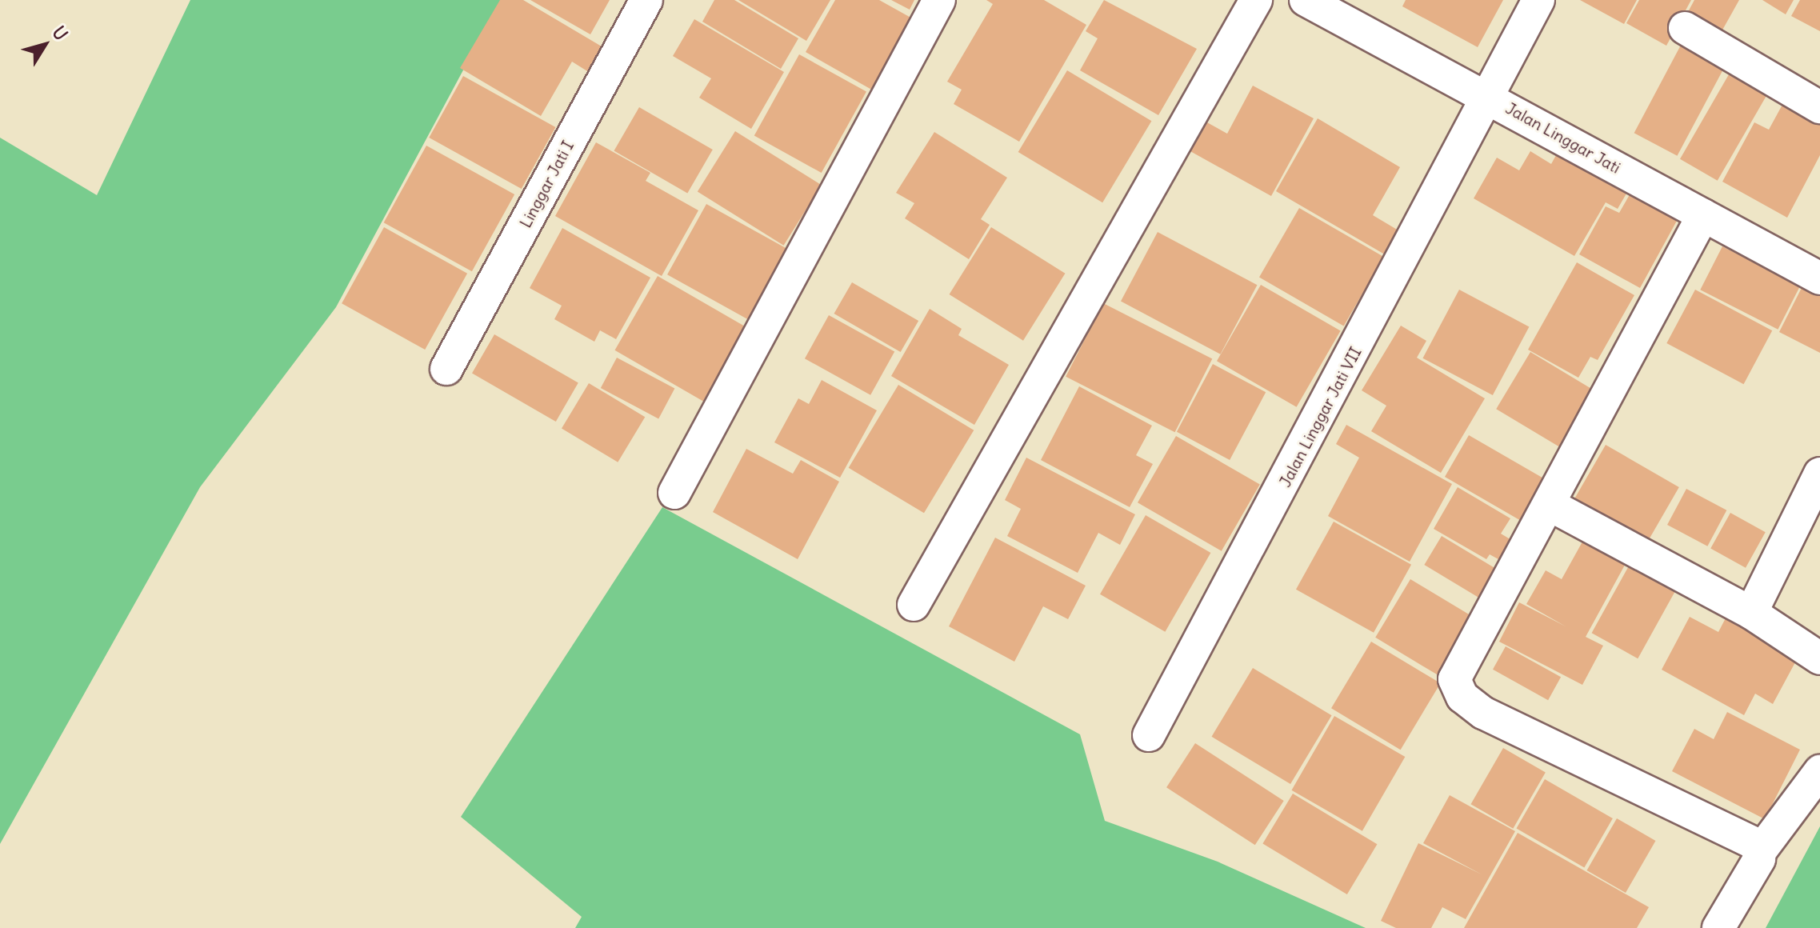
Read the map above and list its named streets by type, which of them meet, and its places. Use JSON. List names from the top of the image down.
{
  "streets": {
    "street": ["Jalan Linggar Jati", "Linggar Jati I", "Jalan Linggar Jati VII"]
  },
  "crossings": [
    ["Jalan Linggar Jati", "Jalan Linggar Jati VII"]
  ],
  "north": "top right"
}
